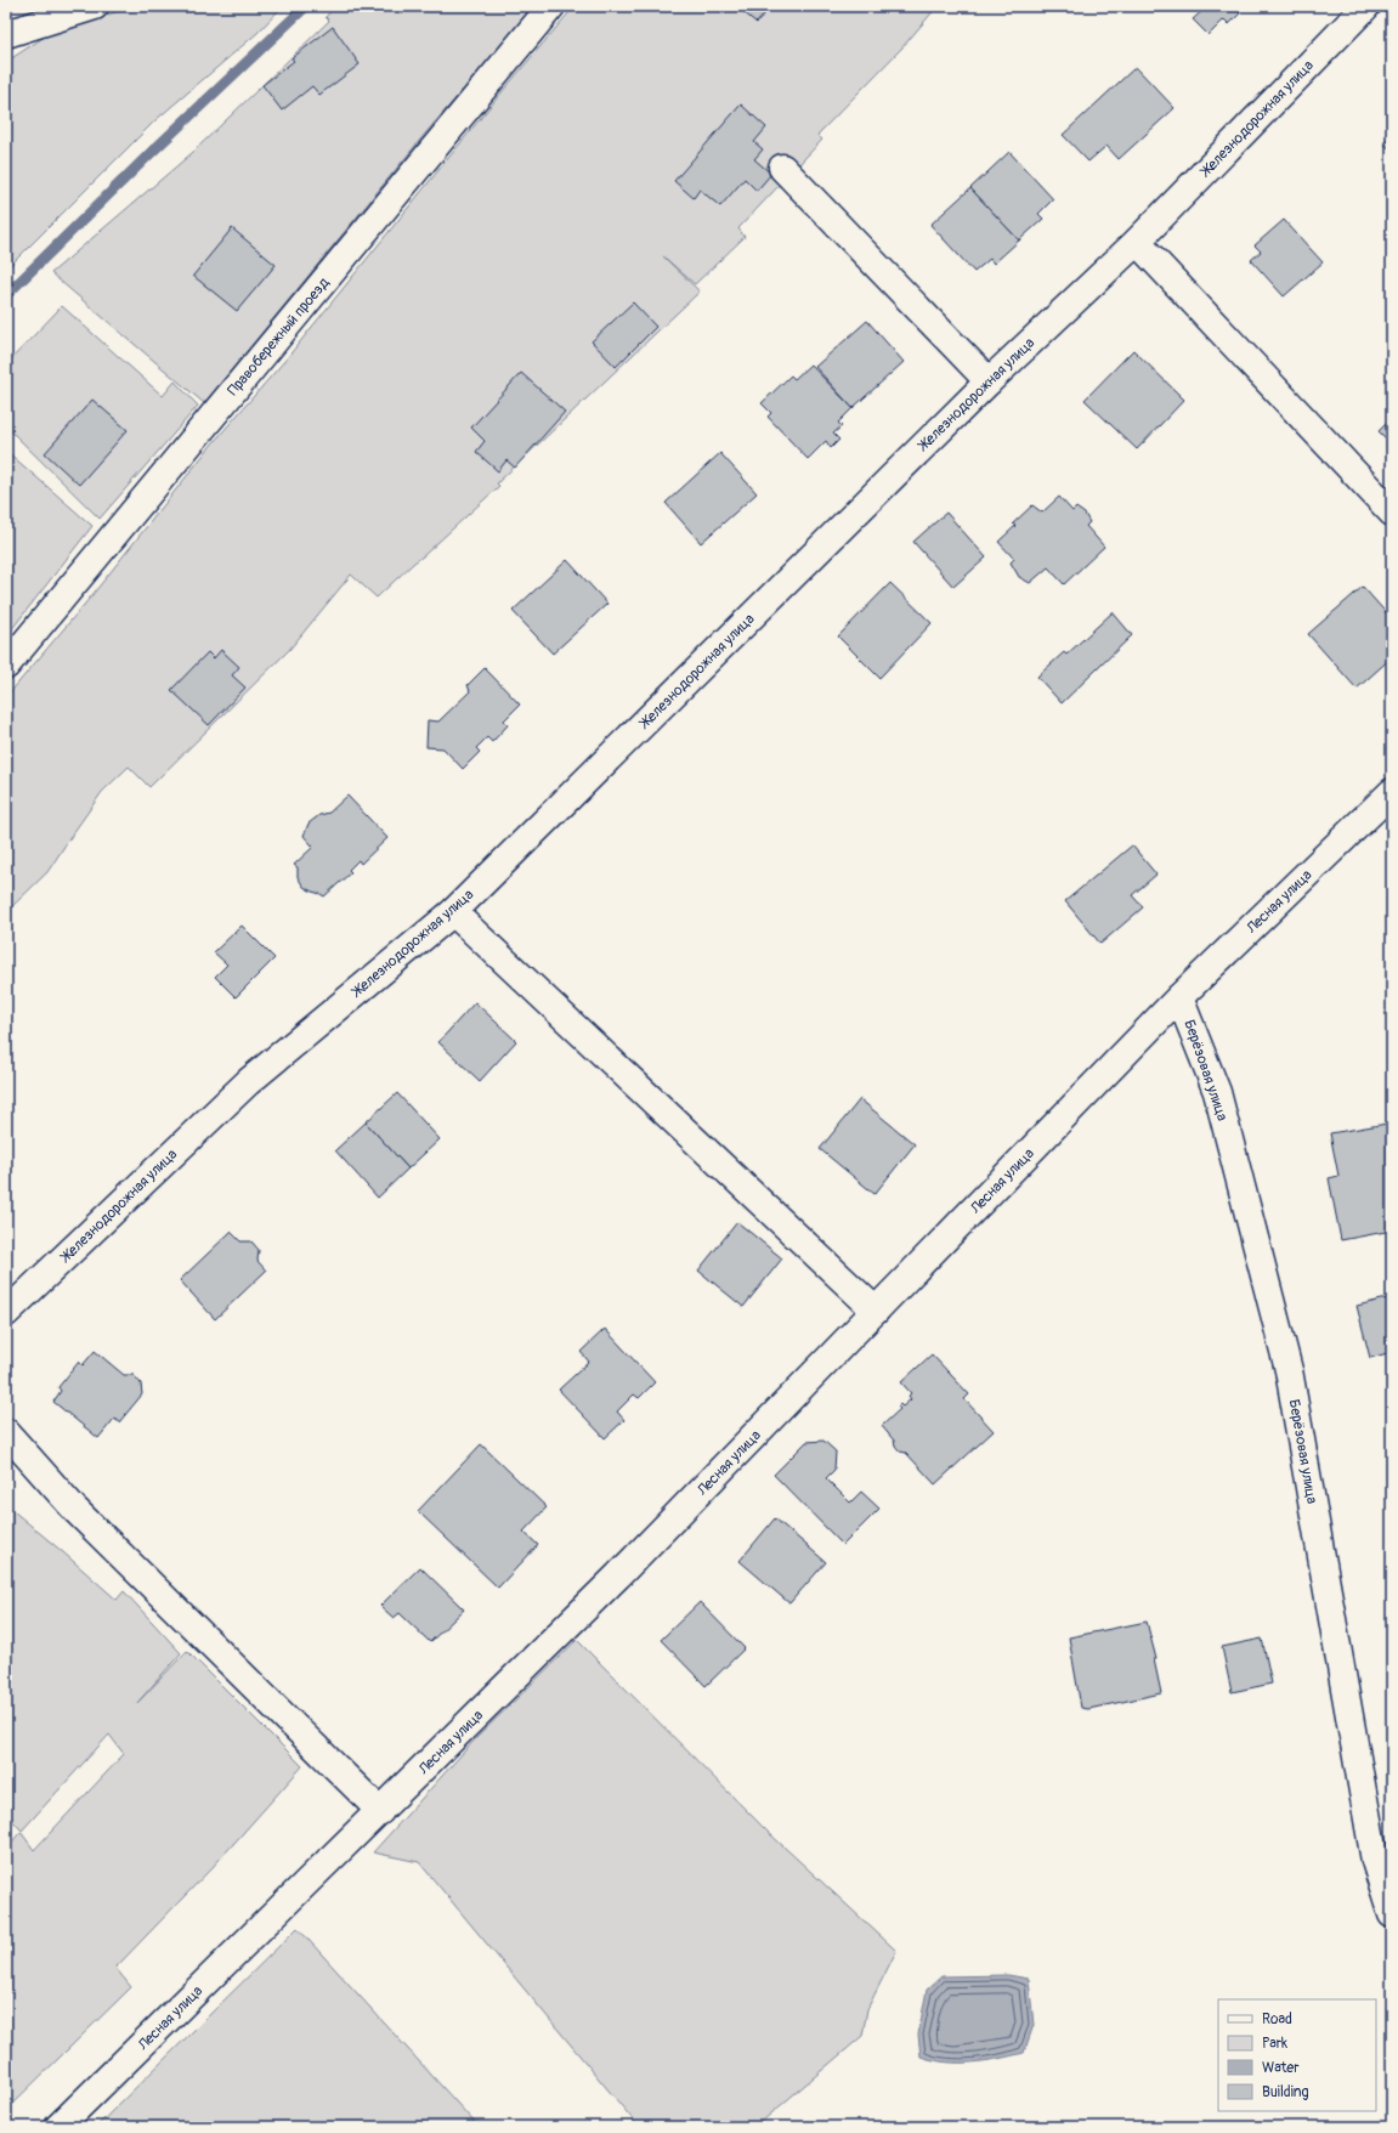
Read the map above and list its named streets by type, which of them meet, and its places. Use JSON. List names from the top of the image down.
{
  "streets": {
    "street": [
      "Железнодорожная улица",
      "Правобережный проезд",
      "Лесная улица",
      "Берёзовая улица"
    ]
  },
  "crossings": [
    ["Лесная улица", "Берёзовая улица"]
  ],
  "legend": [
    "Road",
    "Park",
    "Water",
    "Building"
  ]
}
